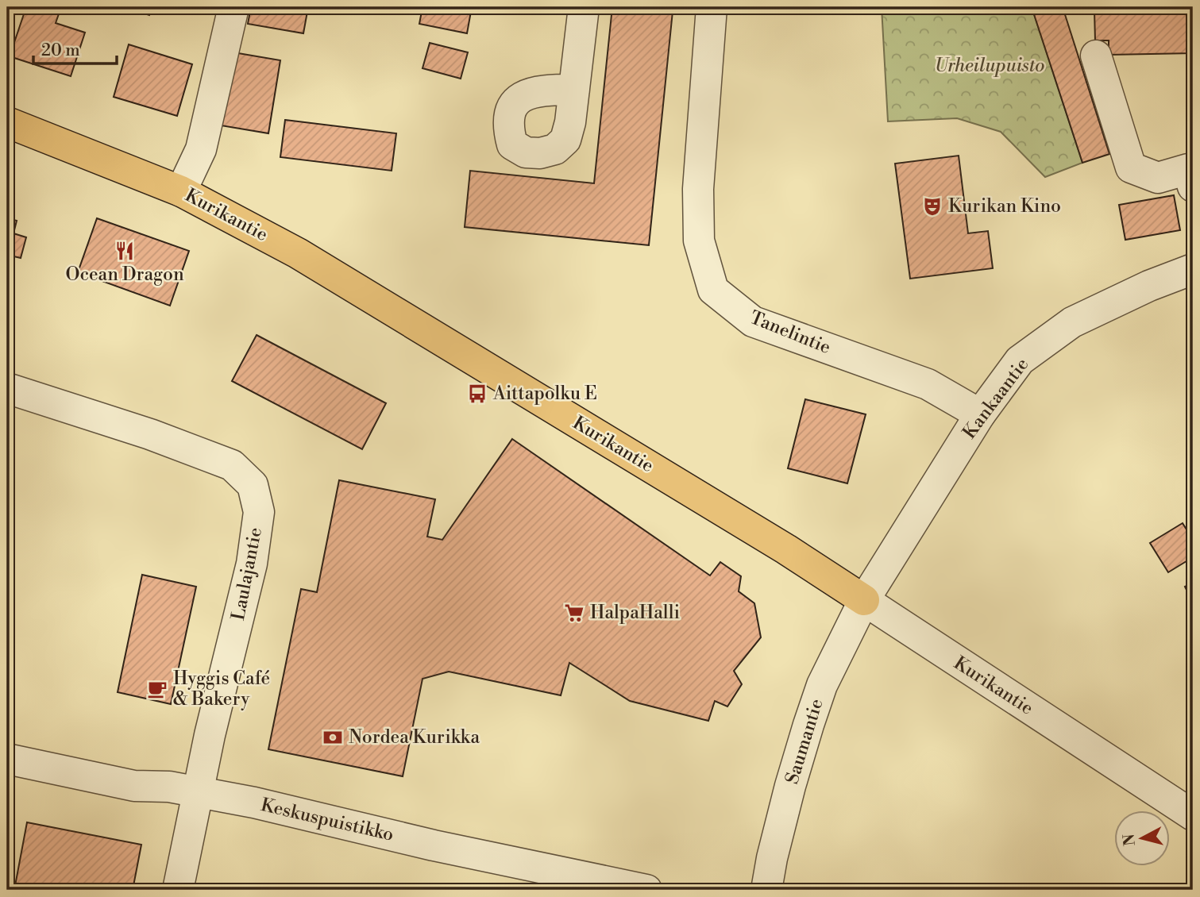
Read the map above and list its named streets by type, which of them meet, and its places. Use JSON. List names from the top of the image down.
{
  "streets": {
    "main road": ["Kurikantie"],
    "street": [
      "Tanelintie",
      "Kankaantie",
      "Laulajantie",
      "Saumantie",
      "Keskuspuistikko"
    ]
  },
  "crossings": [
    ["Kurikantie", "Kankaantie"],
    ["Kurikantie", "Saumantie"],
    ["Tanelintie", "Kankaantie"],
    ["Kankaantie", "Saumantie"],
    ["Laulajantie", "Keskuspuistikko"]
  ],
  "parks": ["Urheilupuisto"],
  "places": {
    "theatre": ["Kurikan Kino"],
    "restaurant": ["Ocean Dragon"],
    "bus stop": ["Aittapolku E"],
    "supermarket": ["HalpaHalli"],
    "cafe": ["Hyggis Café & Bakery"],
    "bank": ["Nordea Kurikka"]
  },
  "scale_bar": "20 m",
  "north": "left"
}
